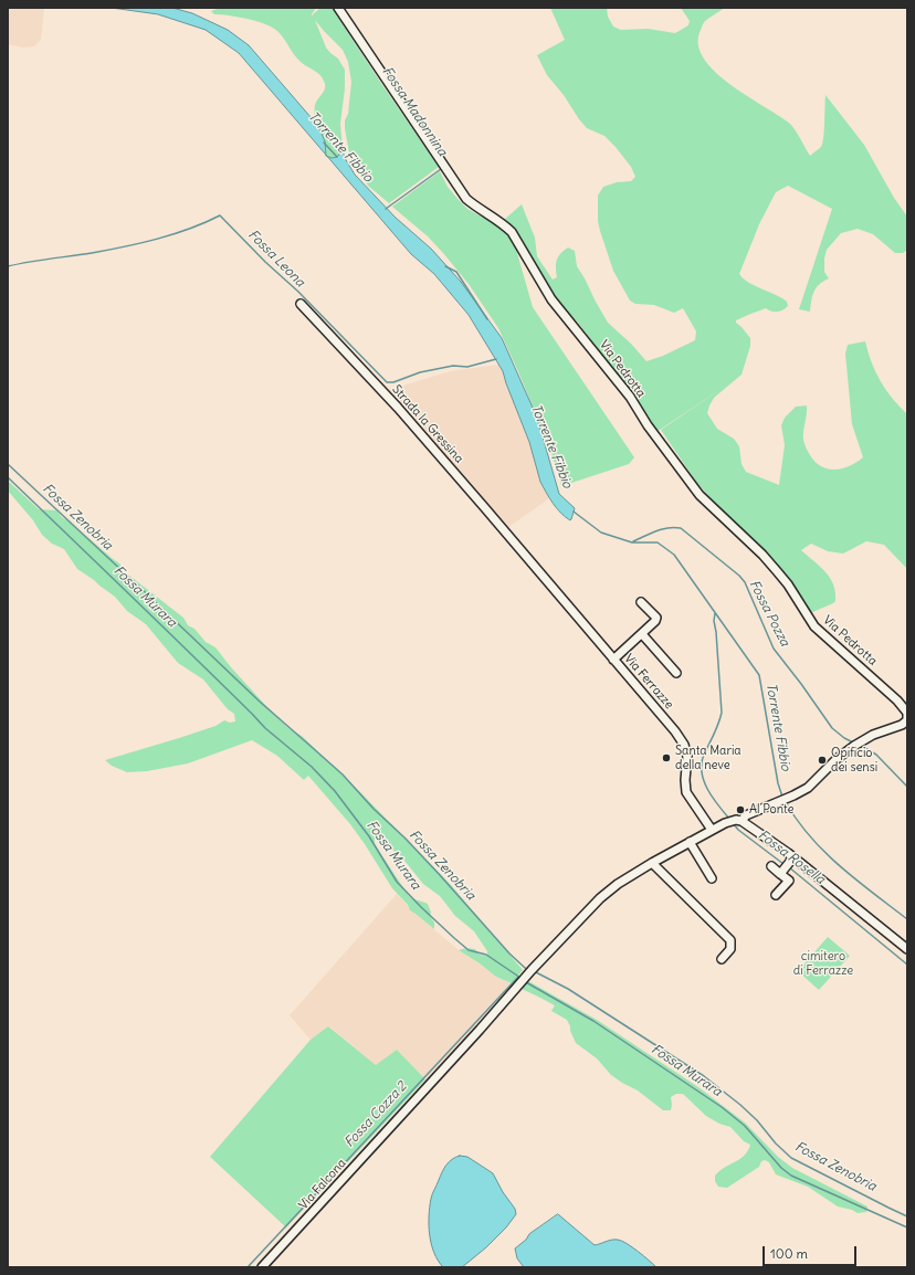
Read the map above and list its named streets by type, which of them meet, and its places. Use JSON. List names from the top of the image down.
{
  "streets": {
    "street": [
      "Via Pedrotta",
      "Strada la Gressina",
      "Via Ferrazze",
      "Via Falcona"
    ]
  },
  "crossings": [
    ["Strada la Gressina", "Via Ferrazze"]
  ],
  "water": [
    "Fossa Madonnina",
    "Torrente Fibbio",
    "Fossa Leona",
    "Fossa Zenobria",
    "Fossa Murara",
    "Fossa Pozza",
    "Fossa Rosella",
    "Fossa Cozza 2"
  ],
  "parks": ["cimitero di Ferrazze"],
  "places": ["Santa Maria della neve", "Opificio dei sensi", "Al Ponte"],
  "scale_bar": "100 m"
}
